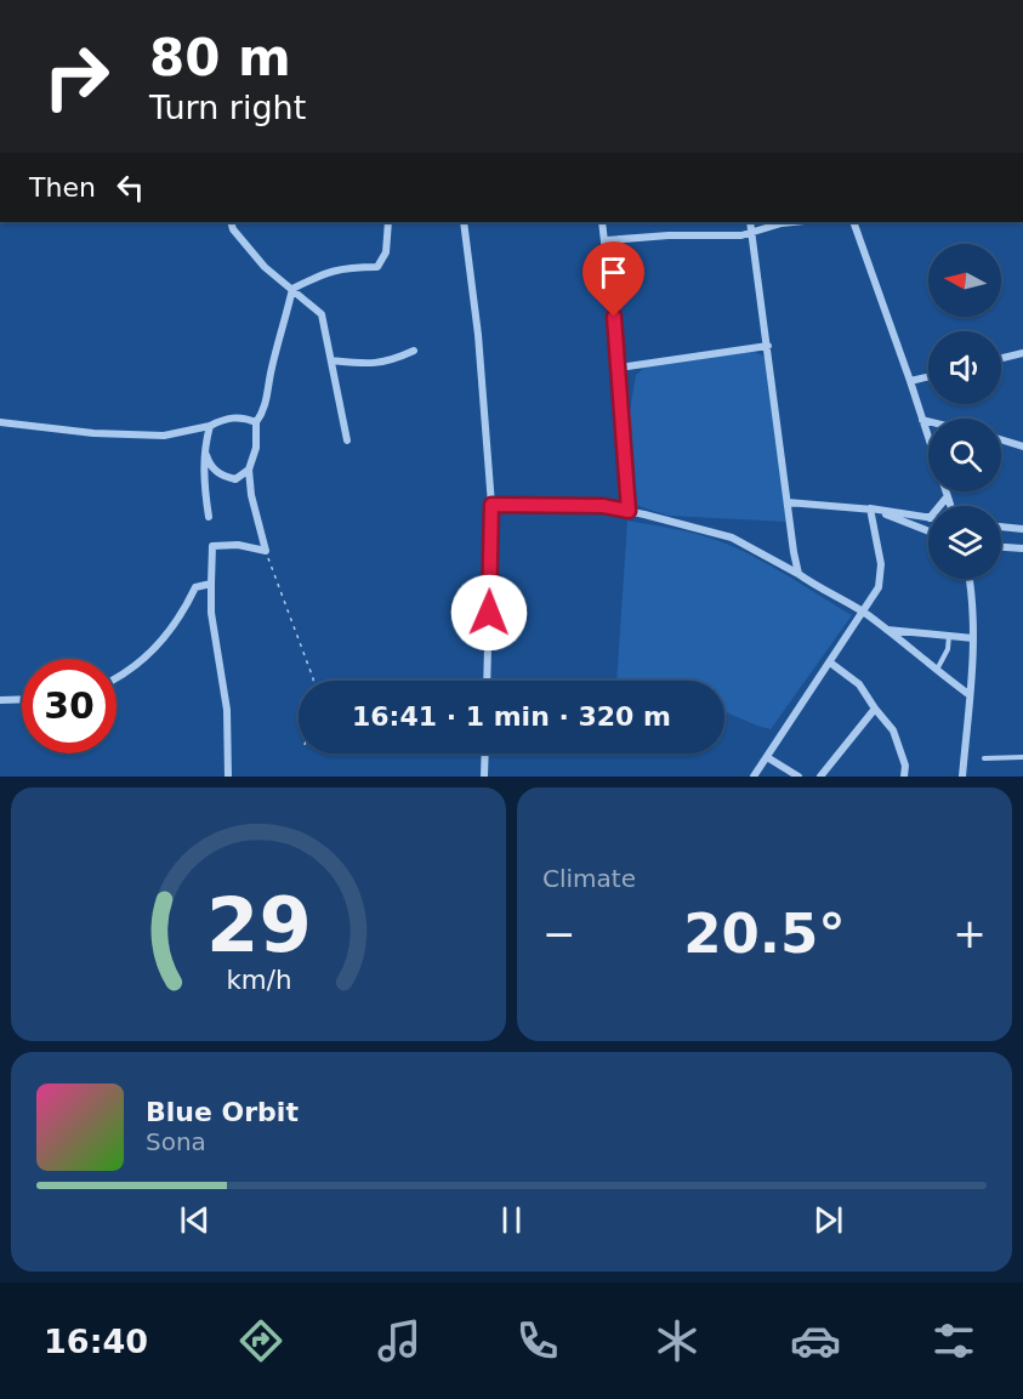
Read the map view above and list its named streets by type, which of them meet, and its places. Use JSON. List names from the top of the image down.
{
  "north": "left",
  "page": {
    "turn": ["80 m", "Turn right"],
    "then": "Then",
    "limit": "30",
    "trip": "16:41 · 1 min · 320 m",
    "tile": "Climate",
    "heat": ["−", "20.5°", "+"],
    "song": ["Blue Orbit", "Sona"],
    "tabs": "16:40",
    "gauge": ["29", "km/h"]
  }
}
